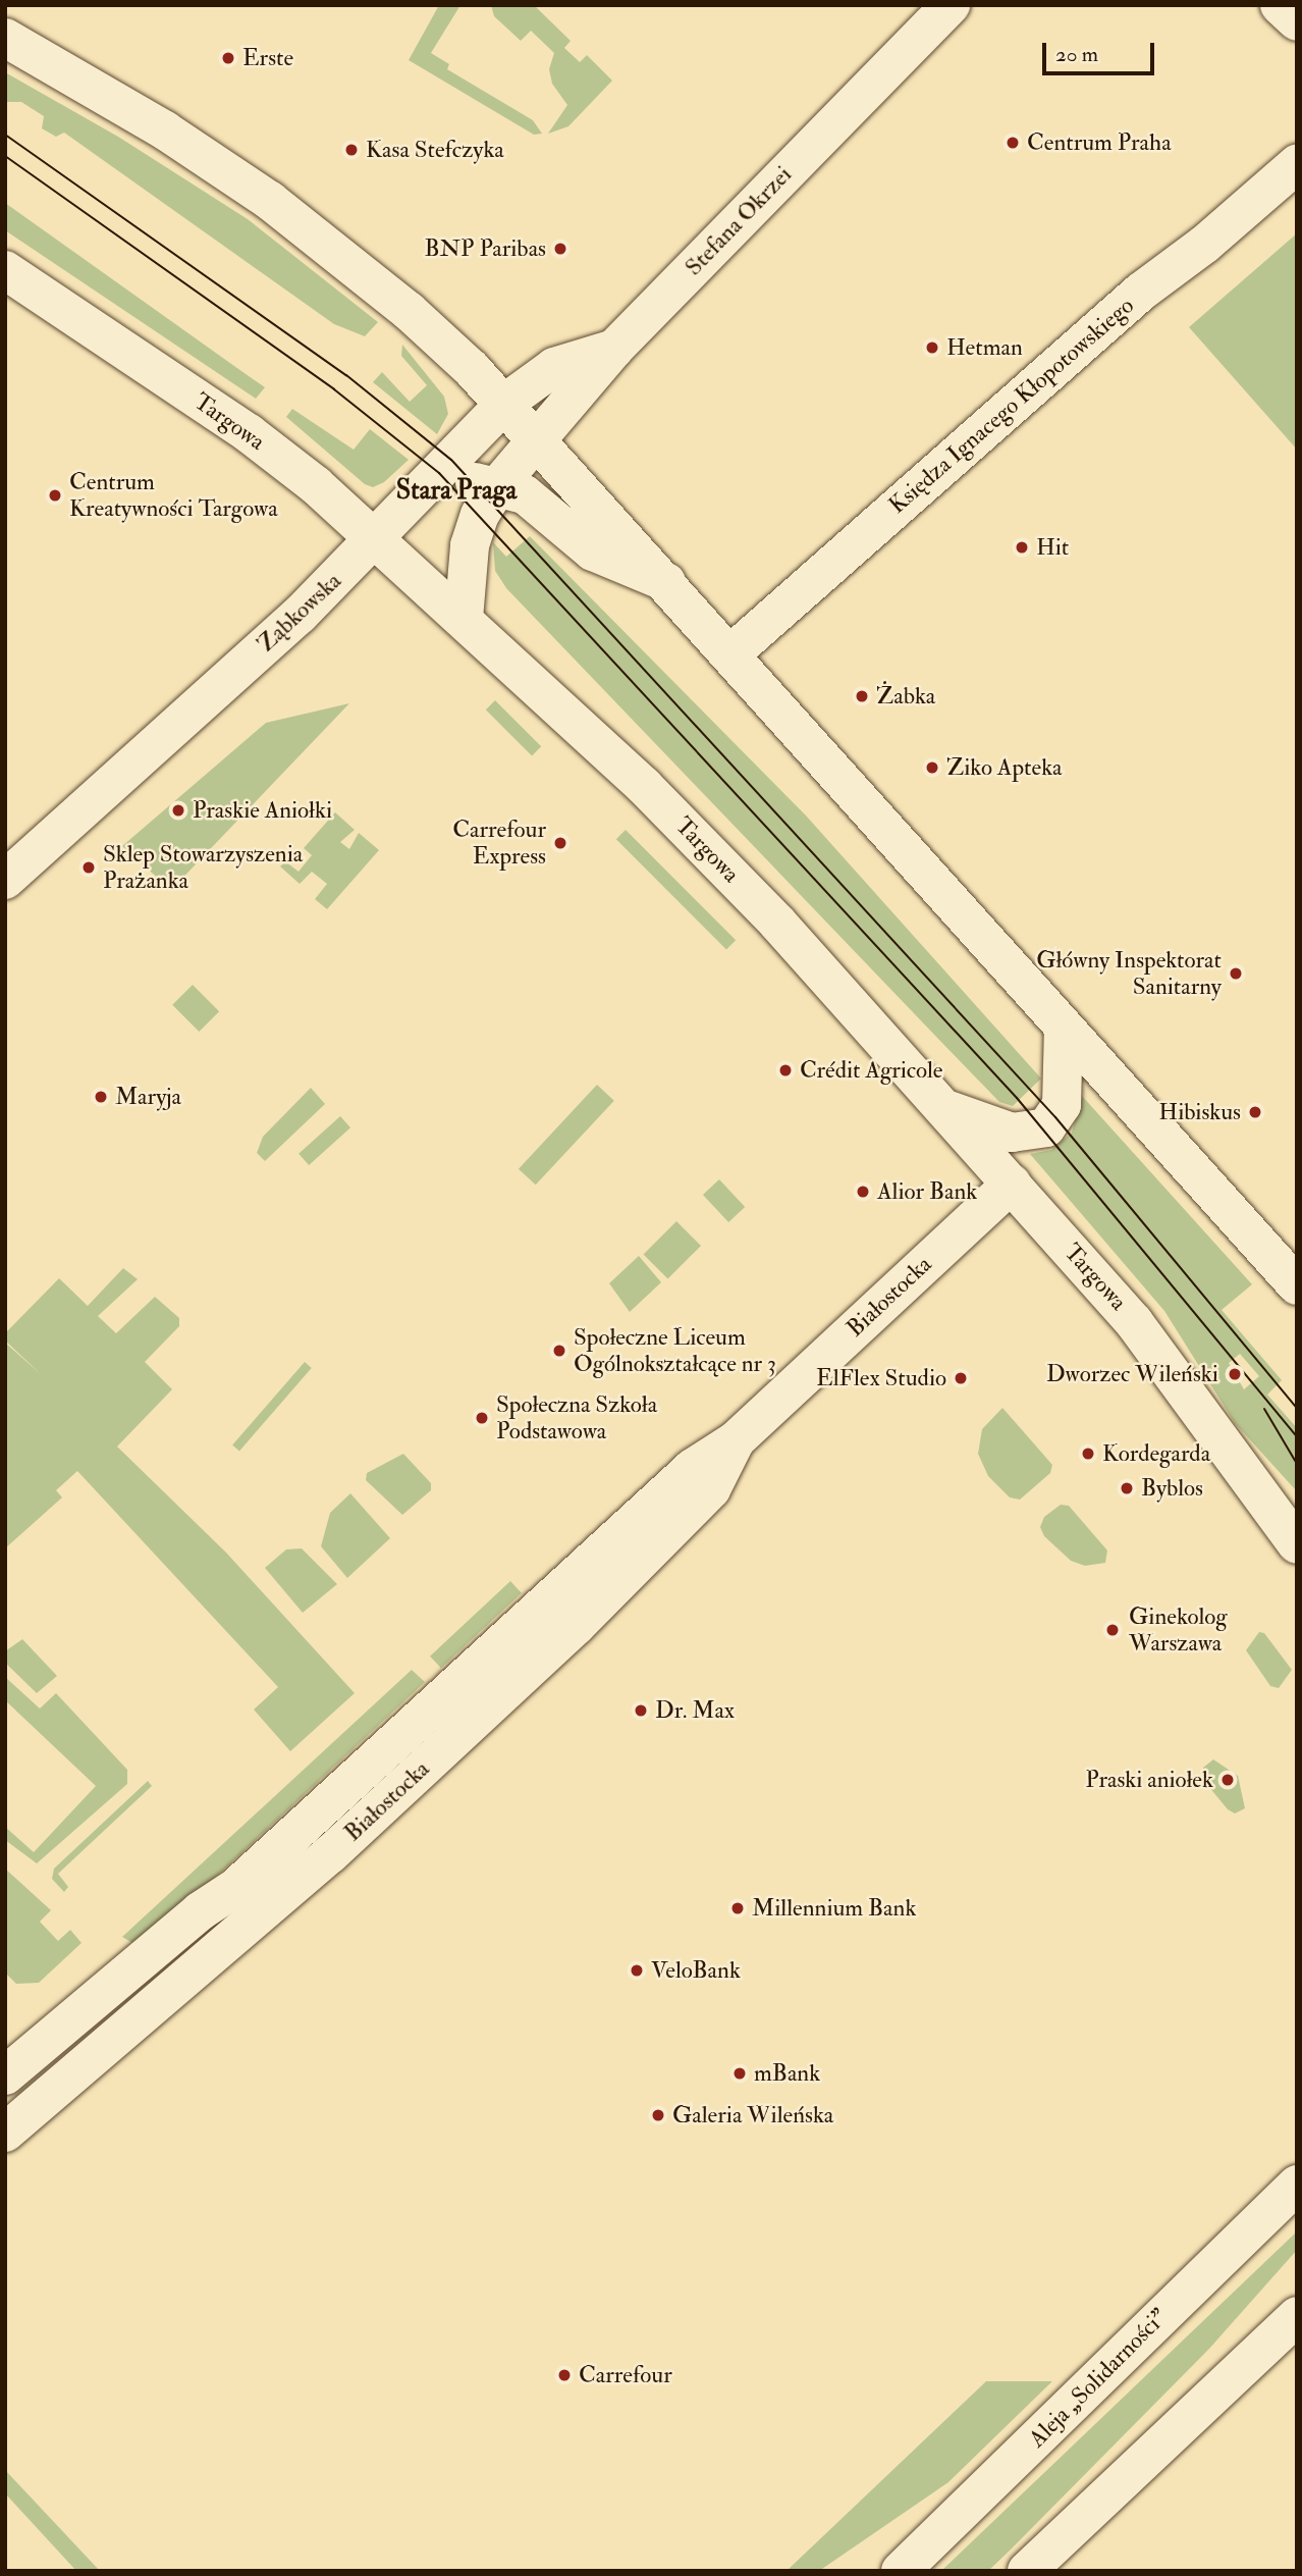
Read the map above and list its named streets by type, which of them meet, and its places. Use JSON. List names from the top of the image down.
{
  "streets": {
    "street": [
      "Stefana Okrzei",
      "Księdza Ignacego Kłopotowskiego",
      "Targowa",
      "Ząbkowska",
      "Białostocka",
      "Aleja „Solidarności”"
    ]
  },
  "crossings": [
    ["Stefana Okrzei", "Ząbkowska"],
    ["Targowa", "Ząbkowska"],
    ["Targowa", "Białostocka"]
  ],
  "districts": ["Stara Praga"],
  "places": [
    "Erste",
    "Centrum Praha",
    "Kasa Stefczyka",
    "BNP Paribas",
    "Hetman",
    "Centrum Kreatywności Targowa",
    "Hit",
    "Żabka",
    "Ziko Apteka",
    "Praskie Aniołki",
    "Carrefour Express",
    "Sklep Stowarzyszenia Prażanka",
    "Główny Inspektorat Sanitarny",
    "Crédit Agricole",
    "Maryja",
    "Hibiskus",
    "Alior Bank",
    "Społeczne Liceum Ogólnokształcące nr 3",
    "Dworzec Wileński",
    "ElFlex Studio",
    "Społeczna Szkoła Podstawowa",
    "Kordegarda",
    "Byblos",
    "Ginekolog Warszawa",
    "Dr. Max",
    "Praski aniołek",
    "Millennium Bank",
    "VeloBank",
    "mBank",
    "Galeria Wileńska",
    "Carrefour"
  ],
  "scale_bar": "20 m"
}
